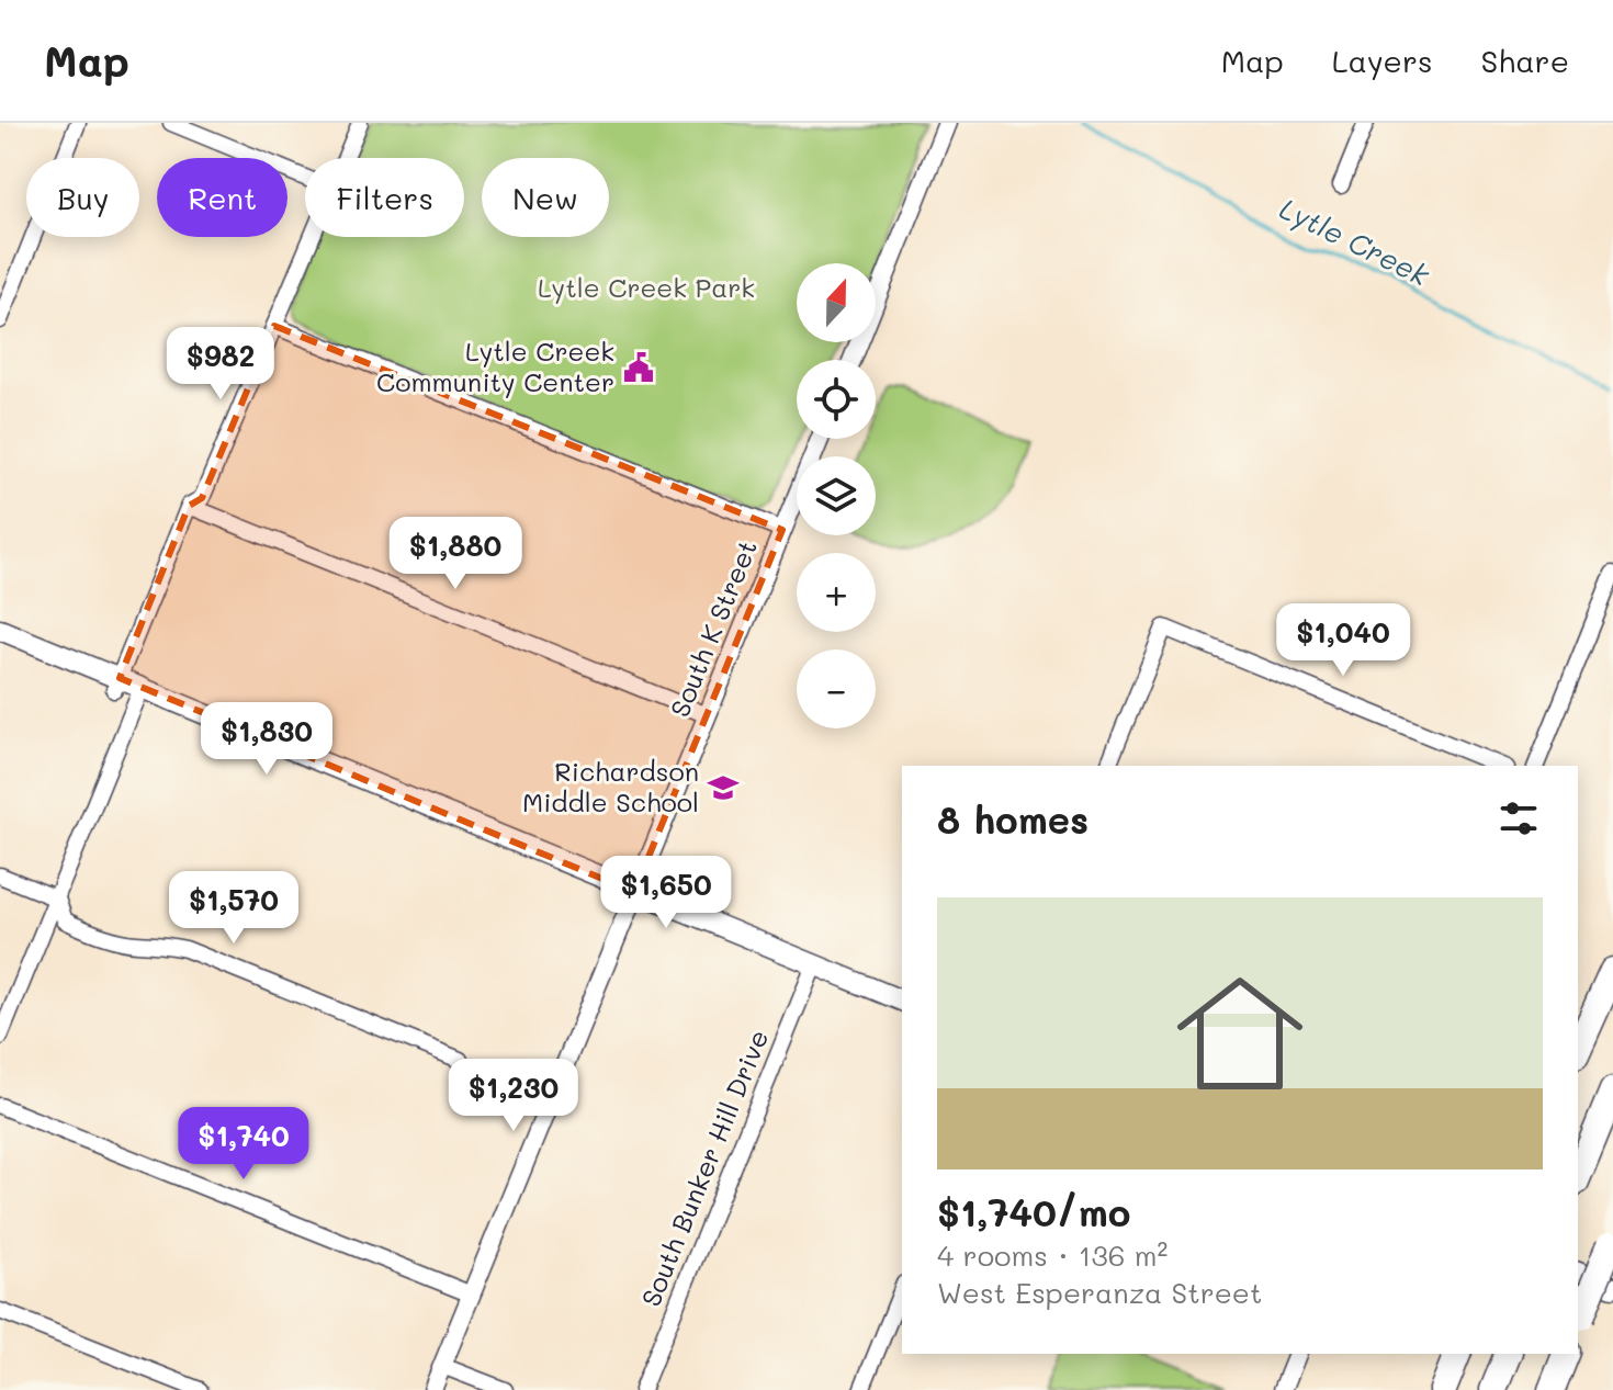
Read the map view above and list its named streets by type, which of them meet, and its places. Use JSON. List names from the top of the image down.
{
  "streets": {
    "street": ["South K Street", "South Bunker Hill Drive"]
  },
  "water": ["Lytle Creek"],
  "parks": ["Lytle Creek Park"],
  "places": {
    "public building": ["Lytle Creek Community Center"],
    "school or university": ["Richardson Middle School"]
  },
  "north": "top",
  "page": {
    "header": "Map",
    "nav": ["Map", "Layers", "Share"],
    "chip": [
      "Buy",
      "Rent",
      "Filters",
      "New"
    ],
    "map_buttons": ["+", "−"],
    "price": [
      "$982",
      "$1,880",
      "$1,040",
      "$1,830",
      "$1,650",
      "$1,570",
      "$1,230",
      "$1,740"
    ],
    "heading": "8 homes",
    "list": [
      {
        "name": "$1,740/mo",
        "note": "4 rooms · 136 m² · West Esperanza Street"
      }
    ]
  }
}
